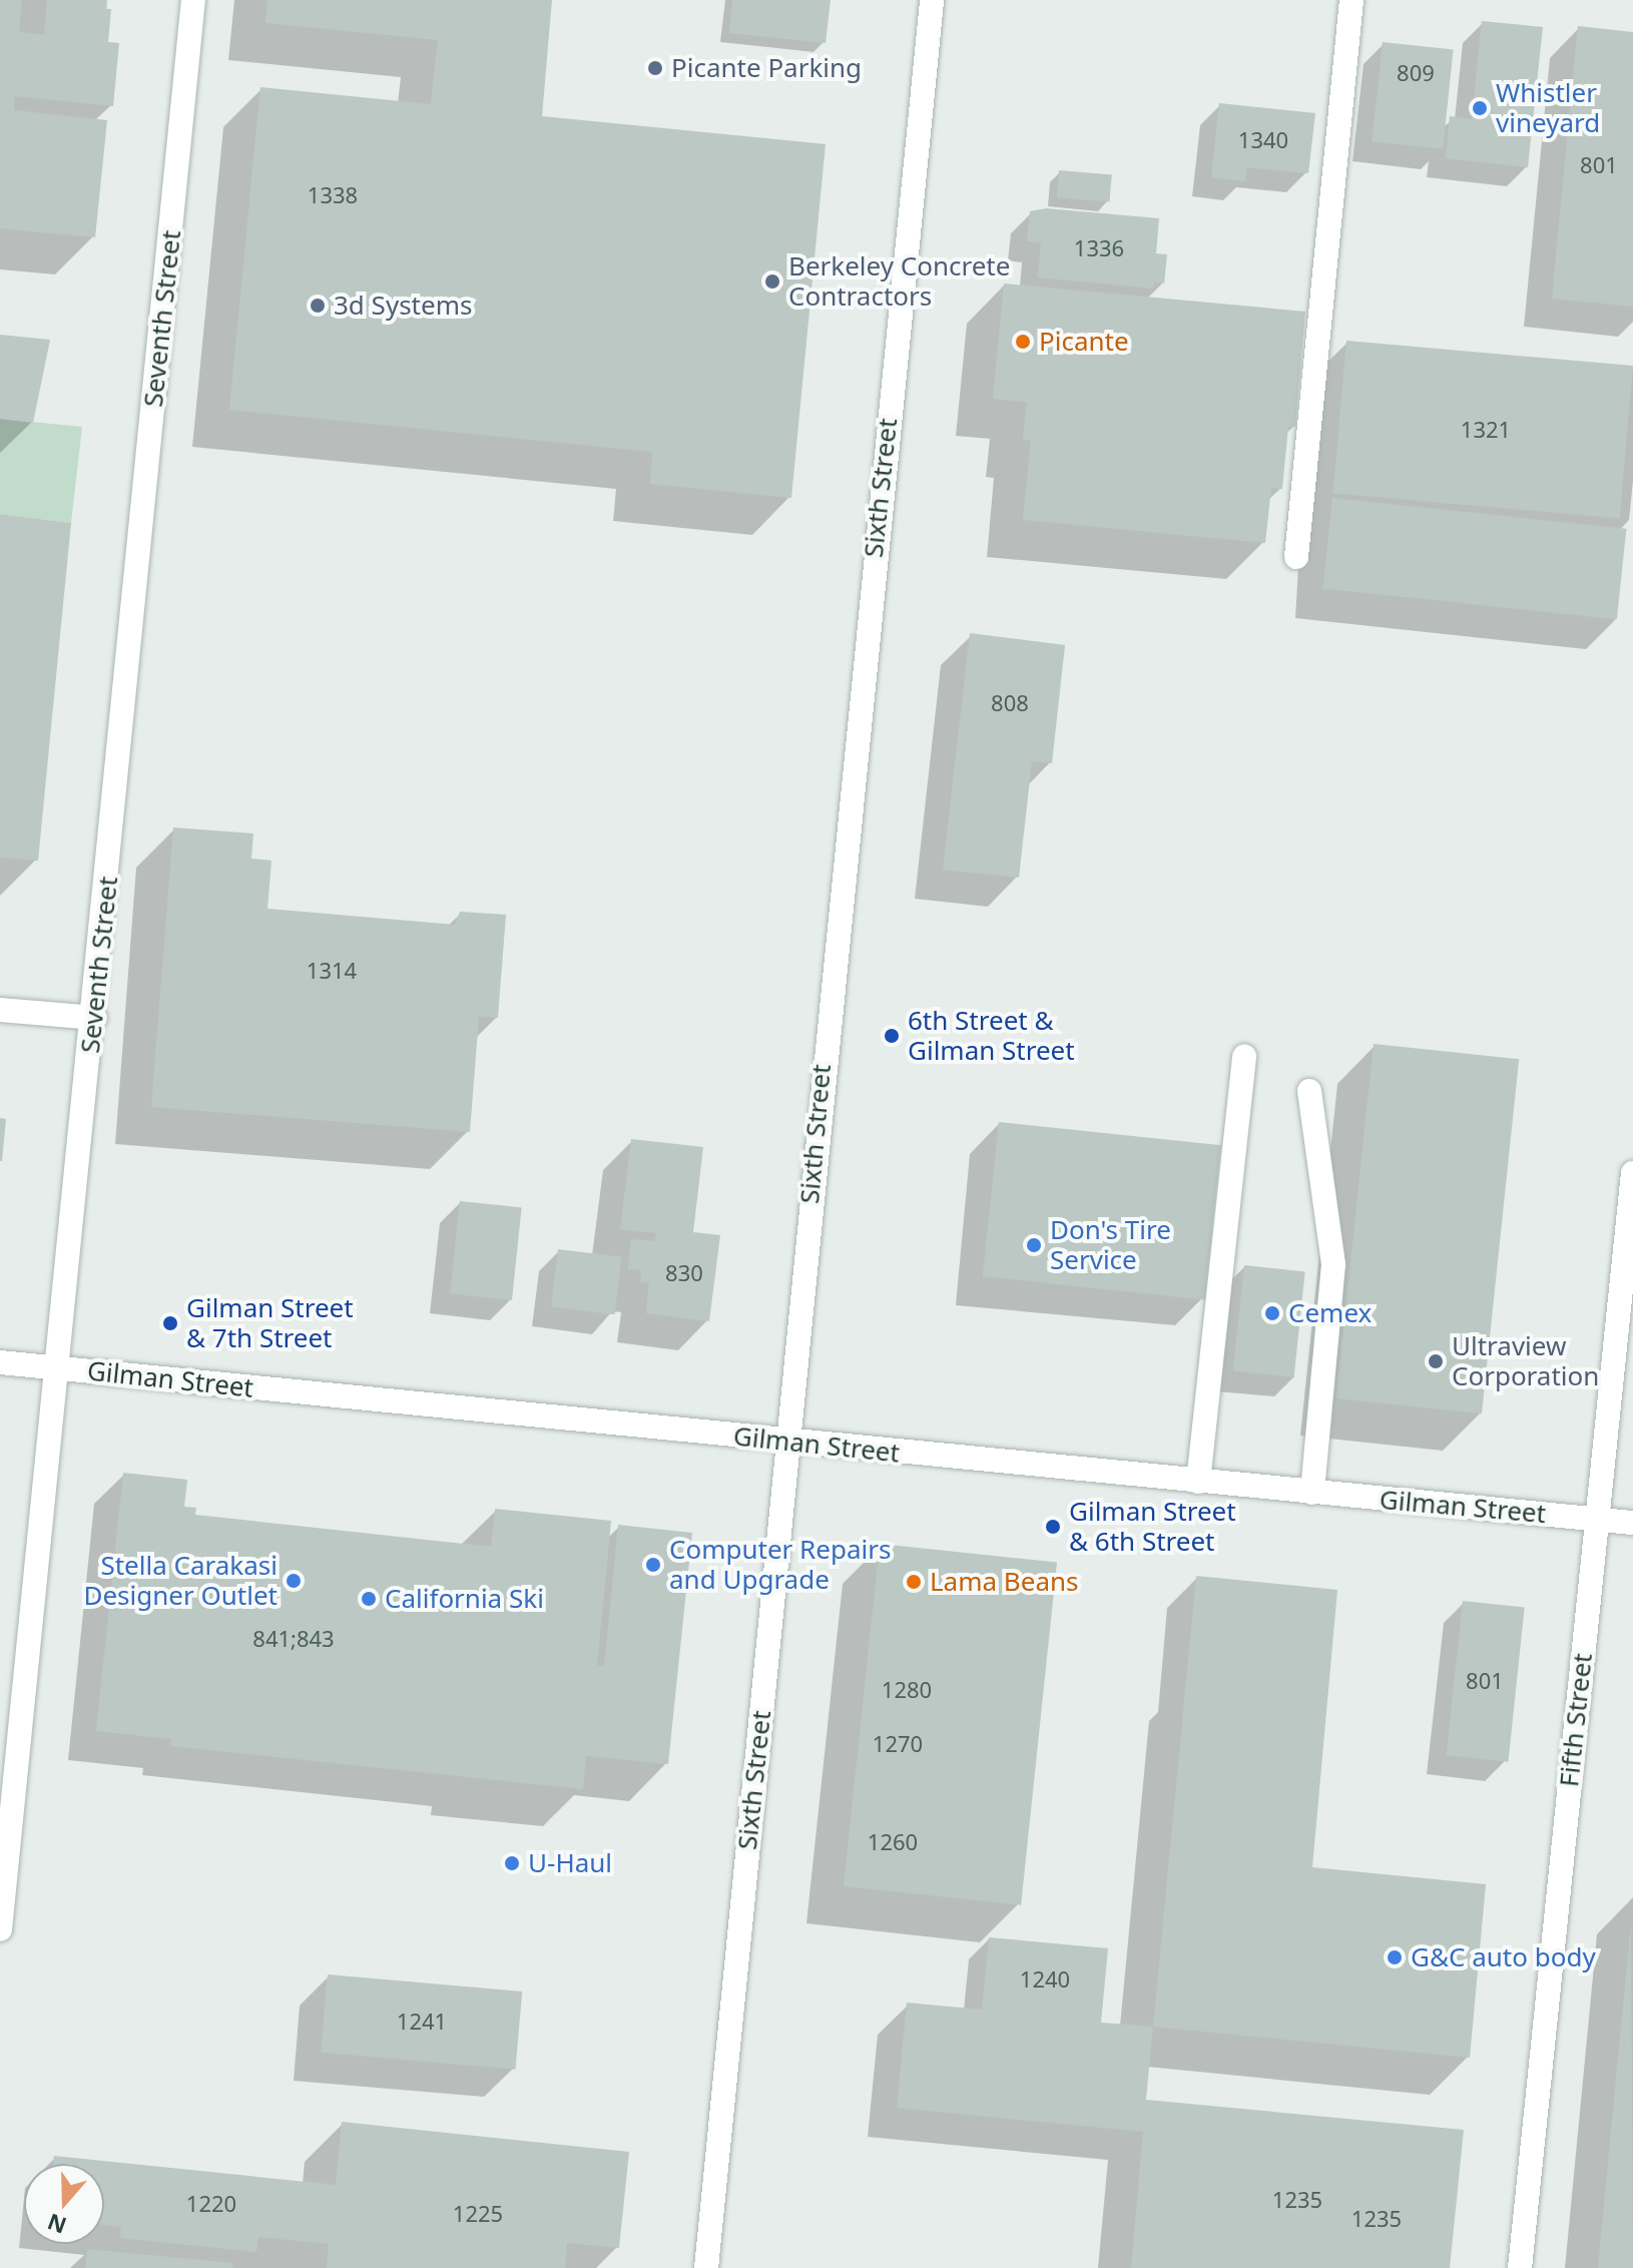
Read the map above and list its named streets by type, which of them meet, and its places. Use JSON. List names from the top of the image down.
{
  "streets": {
    "street": [
      "Seventh Street",
      "Sixth Street",
      "Gilman Street",
      "Fifth Street"
    ]
  },
  "crossings": [
    ["Seventh Street", "Gilman Street"],
    ["Sixth Street", "Gilman Street"],
    ["Gilman Street", "Fifth Street"]
  ],
  "places": [
    "Picante Parking",
    "Whistler vineyard",
    "Berkeley Concrete Contractors",
    "3d Systems",
    "Picante",
    "6th Street & Gilman Street",
    "Don's Tire Service",
    "Cemex",
    "Gilman Street & 7th Street",
    "Ultraview Corporation",
    "Gilman Street & 6th Street",
    "Computer Repairs and Upgrade",
    "Stella Carakasi Designer Outlet",
    "Lama Beans",
    "California Ski",
    "U-Haul",
    "G&C auto body"
  ],
  "house_numbers": [
    "809",
    "1340",
    "801",
    "1338",
    "1336",
    "1321",
    "808",
    "1314",
    "830",
    "841;843",
    "801",
    "1280",
    "1270",
    "1260",
    "1240",
    "1241",
    "1235",
    "1220",
    "1225",
    "1235"
  ],
  "north": "bottom"
}
